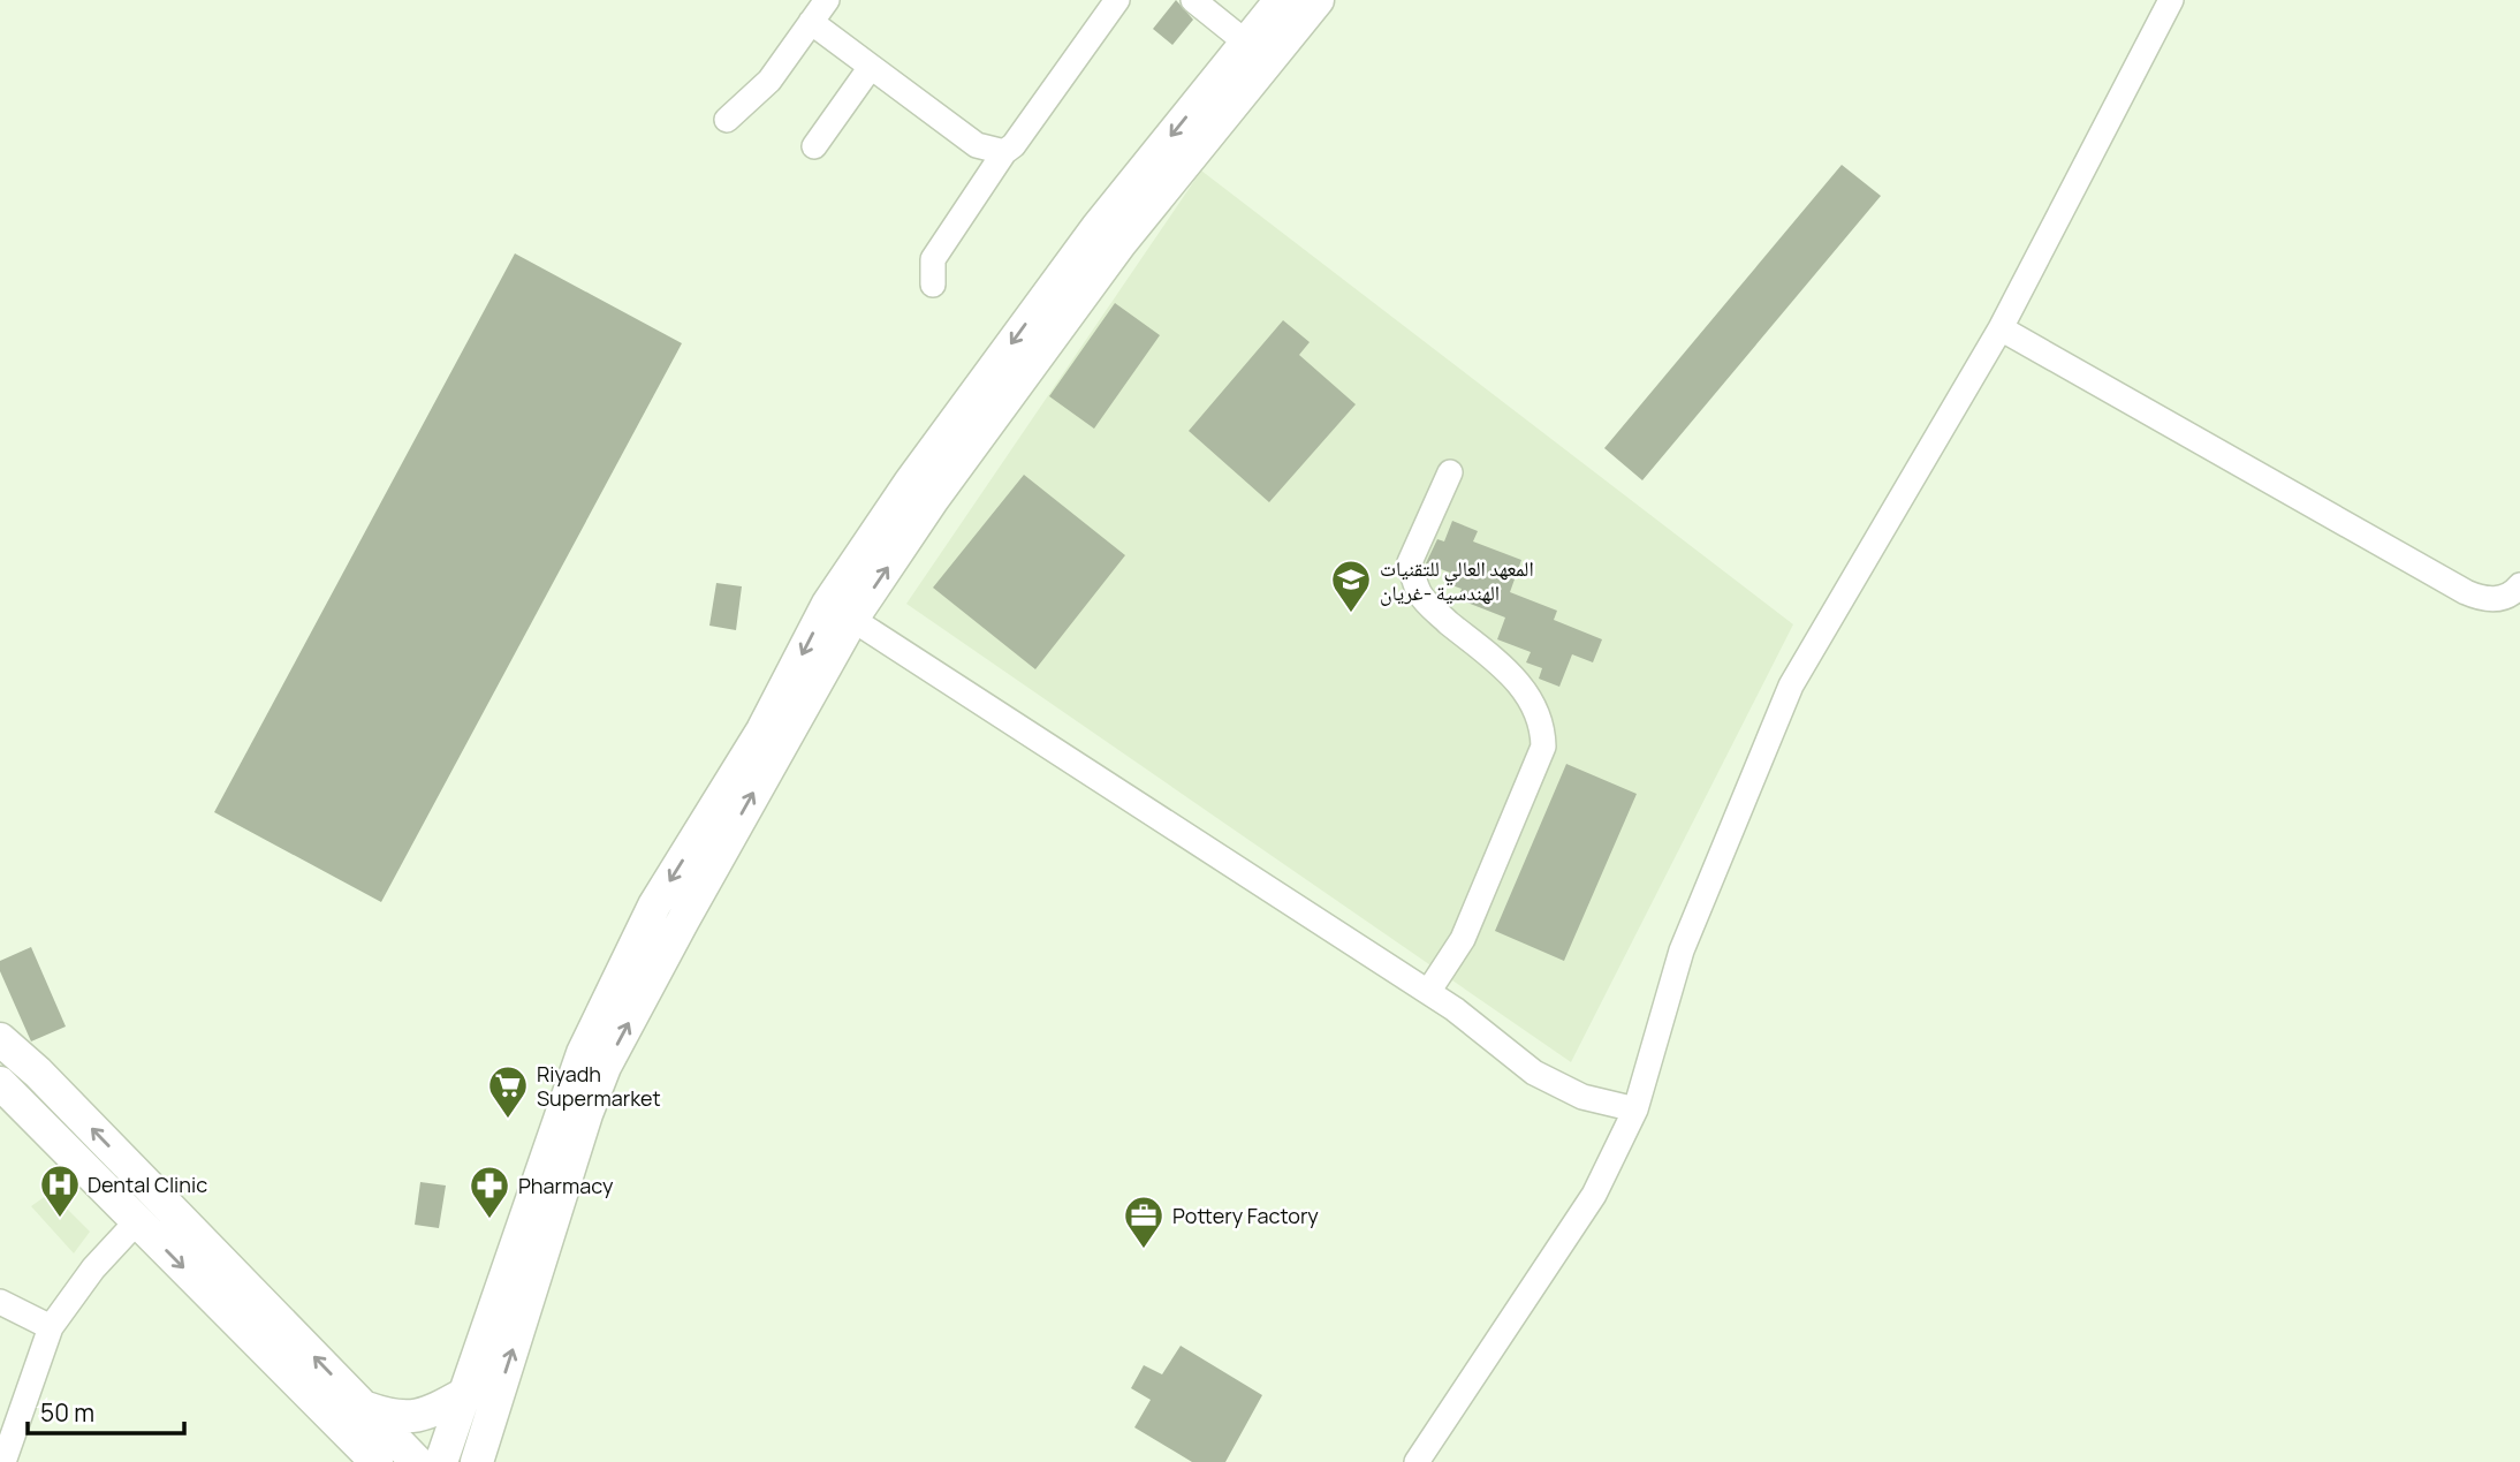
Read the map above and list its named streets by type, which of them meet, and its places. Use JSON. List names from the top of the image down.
{
  "places": {
    "school or university": ["المعهد العالي للتقنيات الهندسية -غريان"],
    "supermarket": ["Riyadh Supermarket"],
    "hospital": ["Dental Clinic"],
    "pharmacy": ["Pharmacy"],
    "office": ["Pottery Factory"]
  },
  "scale_bar": "50 m"
}
